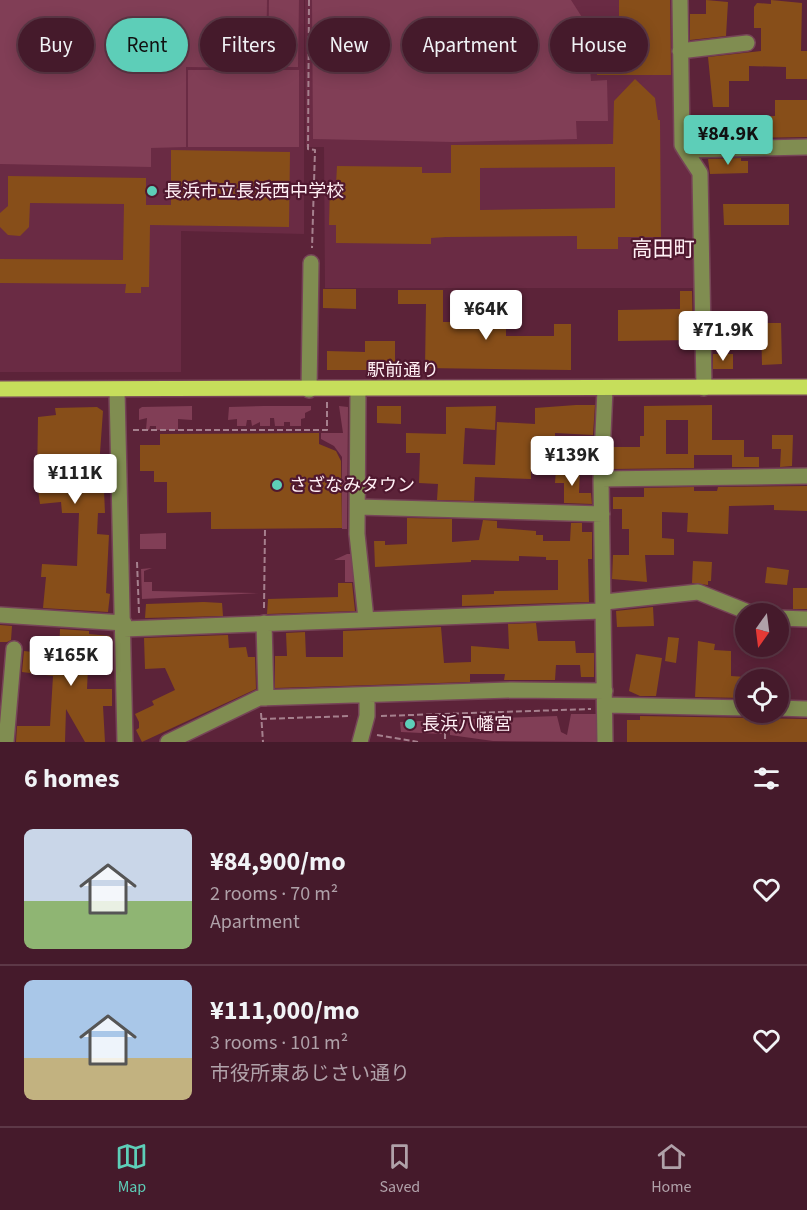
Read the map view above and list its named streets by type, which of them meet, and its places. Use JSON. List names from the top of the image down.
{
  "streets": {
    "main road": ["駅前通り"]
  },
  "districts": ["高田町"],
  "places": ["長浜市立長浜西中学校", "さざなみタウン", "長浜八幡宮"],
  "north": "bottom",
  "page": {
    "chip": [
      "Buy",
      "Rent",
      "Filters",
      "New",
      "Apartment",
      "House"
    ],
    "price": [
      "¥84.9K",
      "¥64K",
      "¥71.9K",
      "¥139K",
      "¥111K",
      "¥165K"
    ],
    "heading": "6 homes",
    "list": [
      {
        "name": "¥84,900/mo",
        "note": "2 rooms · 70 m² · Apartment"
      },
      {
        "name": "¥111,000/mo",
        "note": "3 rooms · 101 m² · 市役所東あじさい通り"
      }
    ],
    "tabs": ["Map", "Saved", "Home"]
  }
}
